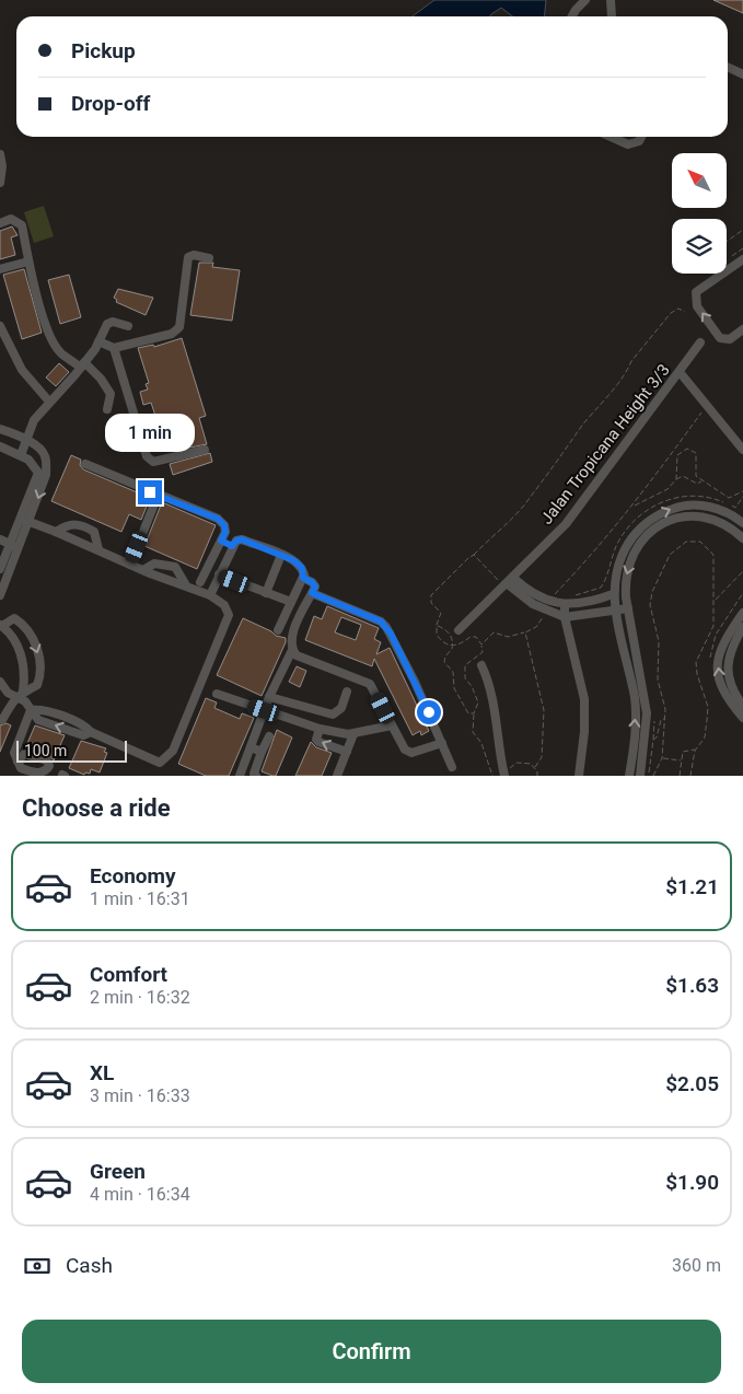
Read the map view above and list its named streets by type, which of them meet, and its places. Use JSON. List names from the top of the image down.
{
  "streets": {
    "street": ["Jalan Tropicana Height 3/3"]
  },
  "scale_bar": "100 m",
  "north": "top left",
  "page": {
    "banner": ["Pickup", "Drop-off"],
    "bubble": "1 min",
    "scale": "100 m",
    "heading": "Choose a ride",
    "list": [
      {
        "name": "Economy",
        "note": "1 min · 16:31",
        "value": "$1.21"
      },
      {
        "name": "Comfort",
        "note": "2 min · 16:32",
        "value": "$1.63"
      },
      {
        "name": "XL",
        "note": "3 min · 16:33",
        "value": "$2.05"
      },
      {
        "name": "Green",
        "note": "4 min · 16:34",
        "value": "$1.90"
      }
    ],
    "pay": ["Cash", "360 m"],
    "buttons": "Confirm"
  }
}
